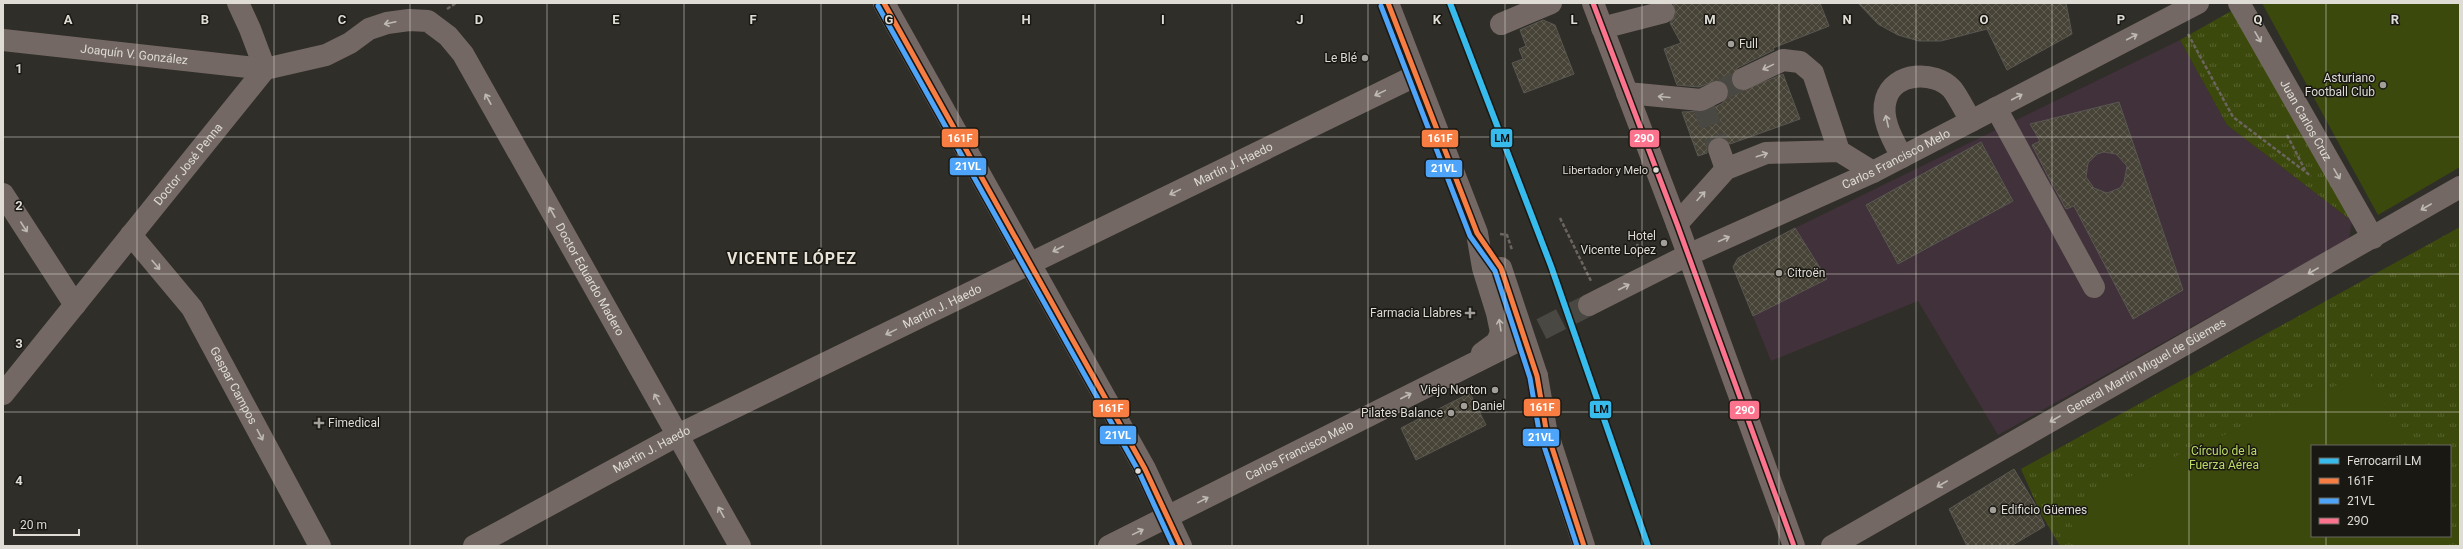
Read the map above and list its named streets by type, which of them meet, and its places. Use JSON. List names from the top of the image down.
{
  "streets": {
    "street": [
      "Joaquín V. González",
      "Juan Carlos Cruz",
      "Carlos Francisco Melo",
      "Doctor José Penna",
      "Martín J. Haedo",
      "Doctor Eduardo Madero",
      "General Martín Miguel de Güemes",
      "Gaspar Campos"
    ]
  },
  "crossings": [
    ["Joaquín V. González", "Doctor José Penna"],
    ["Joaquín V. González", "Doctor Eduardo Madero"],
    ["Juan Carlos Cruz", "General Martín Miguel de Güemes"],
    ["Doctor José Penna", "Doctor Eduardo Madero"],
    ["Doctor José Penna", "Gaspar Campos"],
    ["Martín J. Haedo", "Doctor Eduardo Madero"]
  ],
  "one_way": [
    "Juan Carlos Cruz",
    "Carlos Francisco Melo",
    "Martín J. Haedo",
    "Doctor Eduardo Madero",
    "General Martín Miguel de Güemes",
    "Gaspar Campos"
  ],
  "districts": ["VICENTE LÓPEZ"],
  "parks": ["Círculo de la Fuerza Aérea"],
  "places": {
    "other": [
      "Full",
      "Le Blé",
      "Asturiano Football Club",
      "Libertador y Melo",
      "Hotel Vicente Lopez",
      "Citroën",
      "Viejo Norton",
      "Daniel",
      "Pilates Balance",
      "Edificio Güemes"
    ],
    "health": ["Farmacia Llabres", "Fimedical"]
  },
  "lines": [
    "rail line LM",
    "transit line 161F",
    "transit line 29O",
    "transit line 21VL"
  ],
  "legend": [
    "Ferrocarril LM",
    "161F",
    "21VL",
    "29O"
  ],
  "scale_bar": "20 m",
  "grid": {
    "columns": [
      "A",
      "B",
      "C",
      "D",
      "E",
      "F",
      "G",
      "H",
      "I",
      "J",
      "K",
      "L",
      "M",
      "N",
      "O",
      "P",
      "Q",
      "R"
    ],
    "rows": [
      "1",
      "2",
      "3",
      "4"
    ]
  }
}
